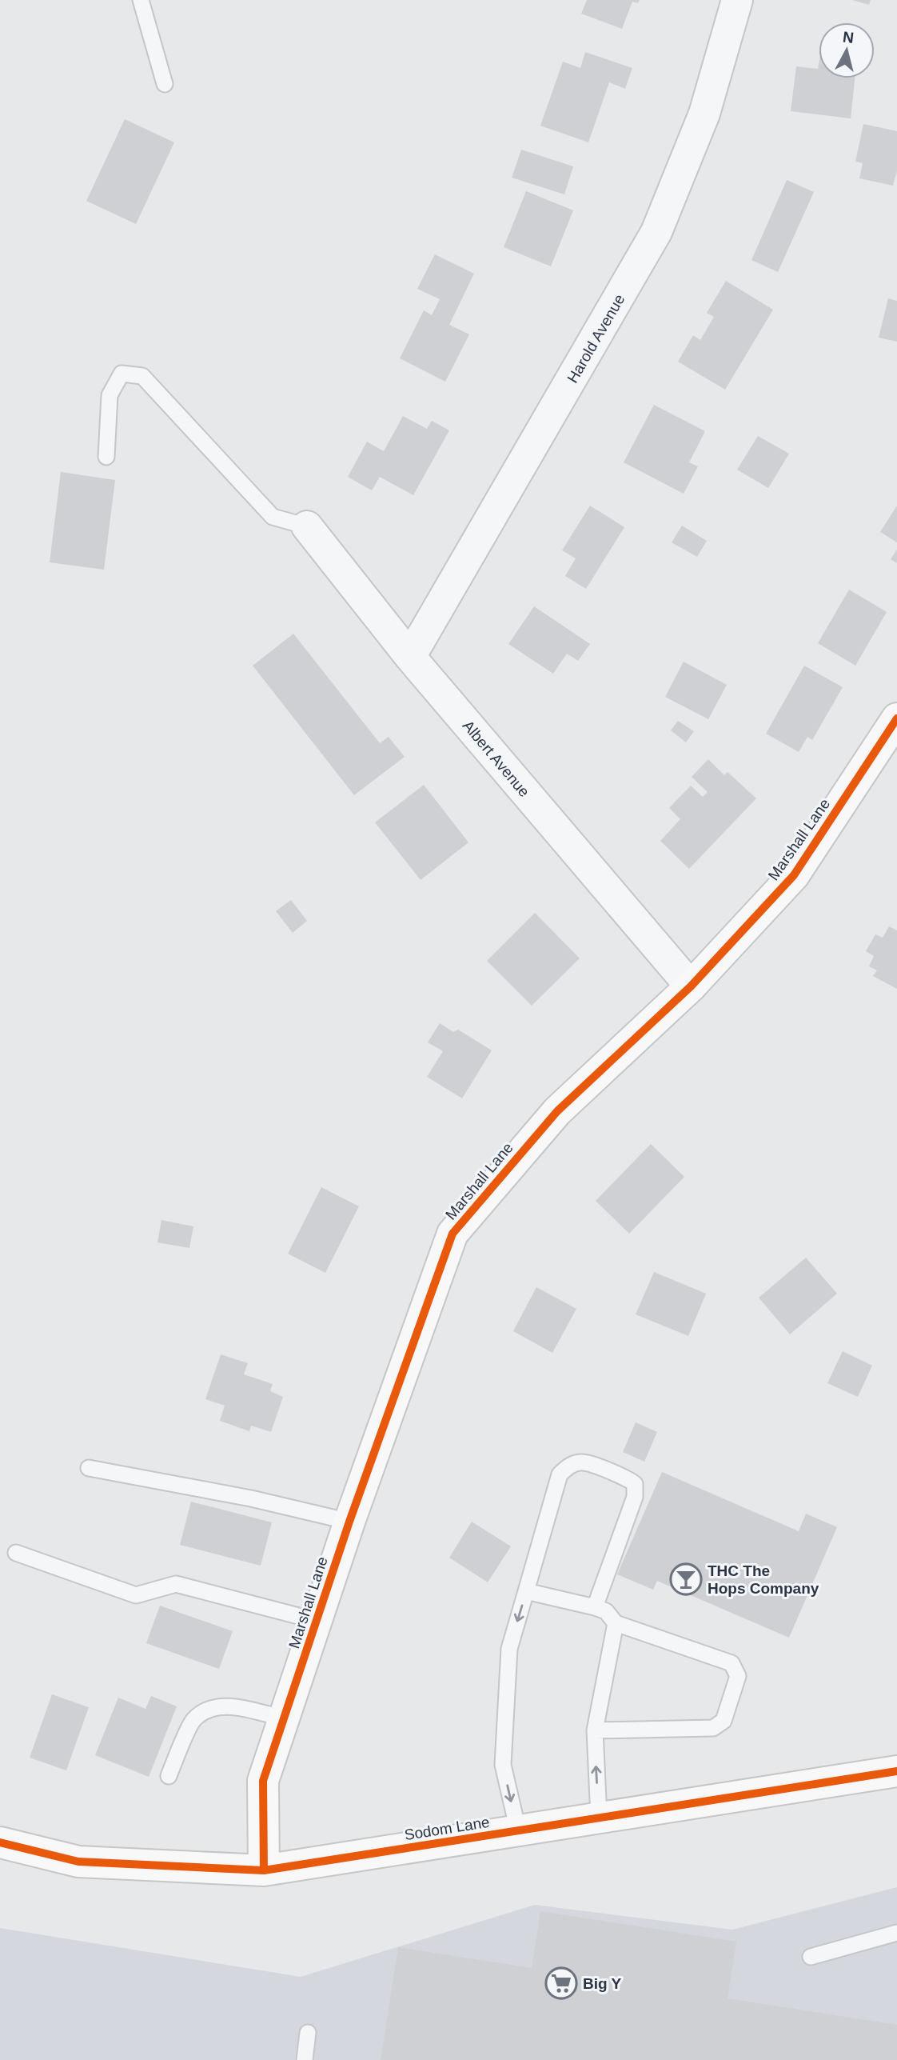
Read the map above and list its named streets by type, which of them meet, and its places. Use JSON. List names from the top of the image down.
{
  "streets": {
    "street": [
      "Harold Avenue",
      "Albert Avenue",
      "Marshall Lane",
      "Sodom Lane"
    ]
  },
  "crossings": [
    ["Harold Avenue", "Albert Avenue"],
    ["Albert Avenue", "Marshall Lane"],
    ["Marshall Lane", "Sodom Lane"]
  ],
  "places": {
    "bar": ["THC The Hops Company"],
    "supermarket": ["Big Y"]
  },
  "north": "top"
}
